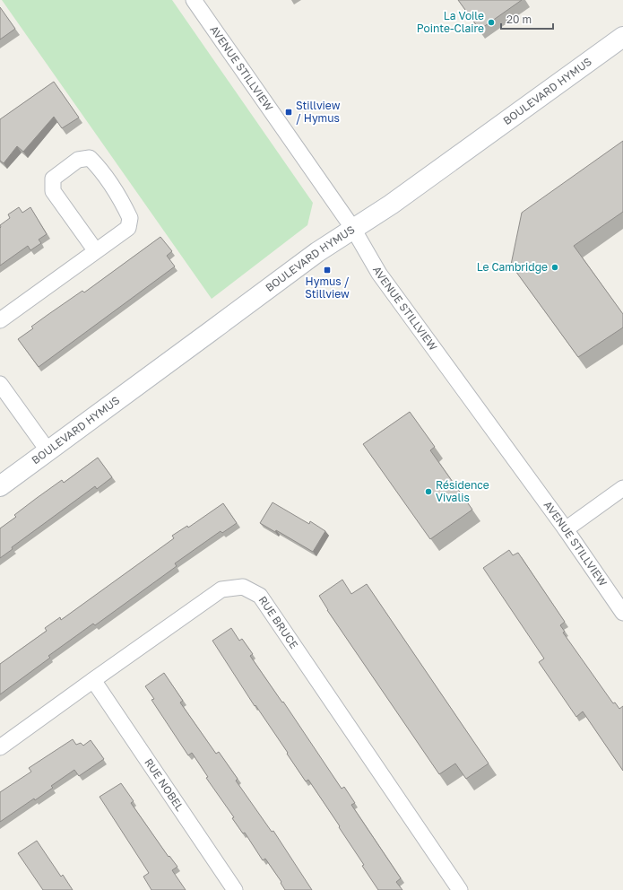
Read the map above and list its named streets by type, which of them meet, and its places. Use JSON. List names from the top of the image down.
{
  "streets": {
    "street": [
      "AVENUE STILLVIEW",
      "BOULEVARD HYMUS",
      "RUE BRUCE",
      "RUE NOBEL"
    ]
  },
  "crossings": [
    ["AVENUE STILLVIEW", "BOULEVARD HYMUS"],
    ["RUE BRUCE", "RUE NOBEL"]
  ],
  "places": {
    "other": ["La Voile Pointe-Claire", "Le Cambridge", "Résidence Vivalis"],
    "transit": ["Stillview / Hymus", "Hymus / Stillview"]
  },
  "scale_bar": "20 m"
}
